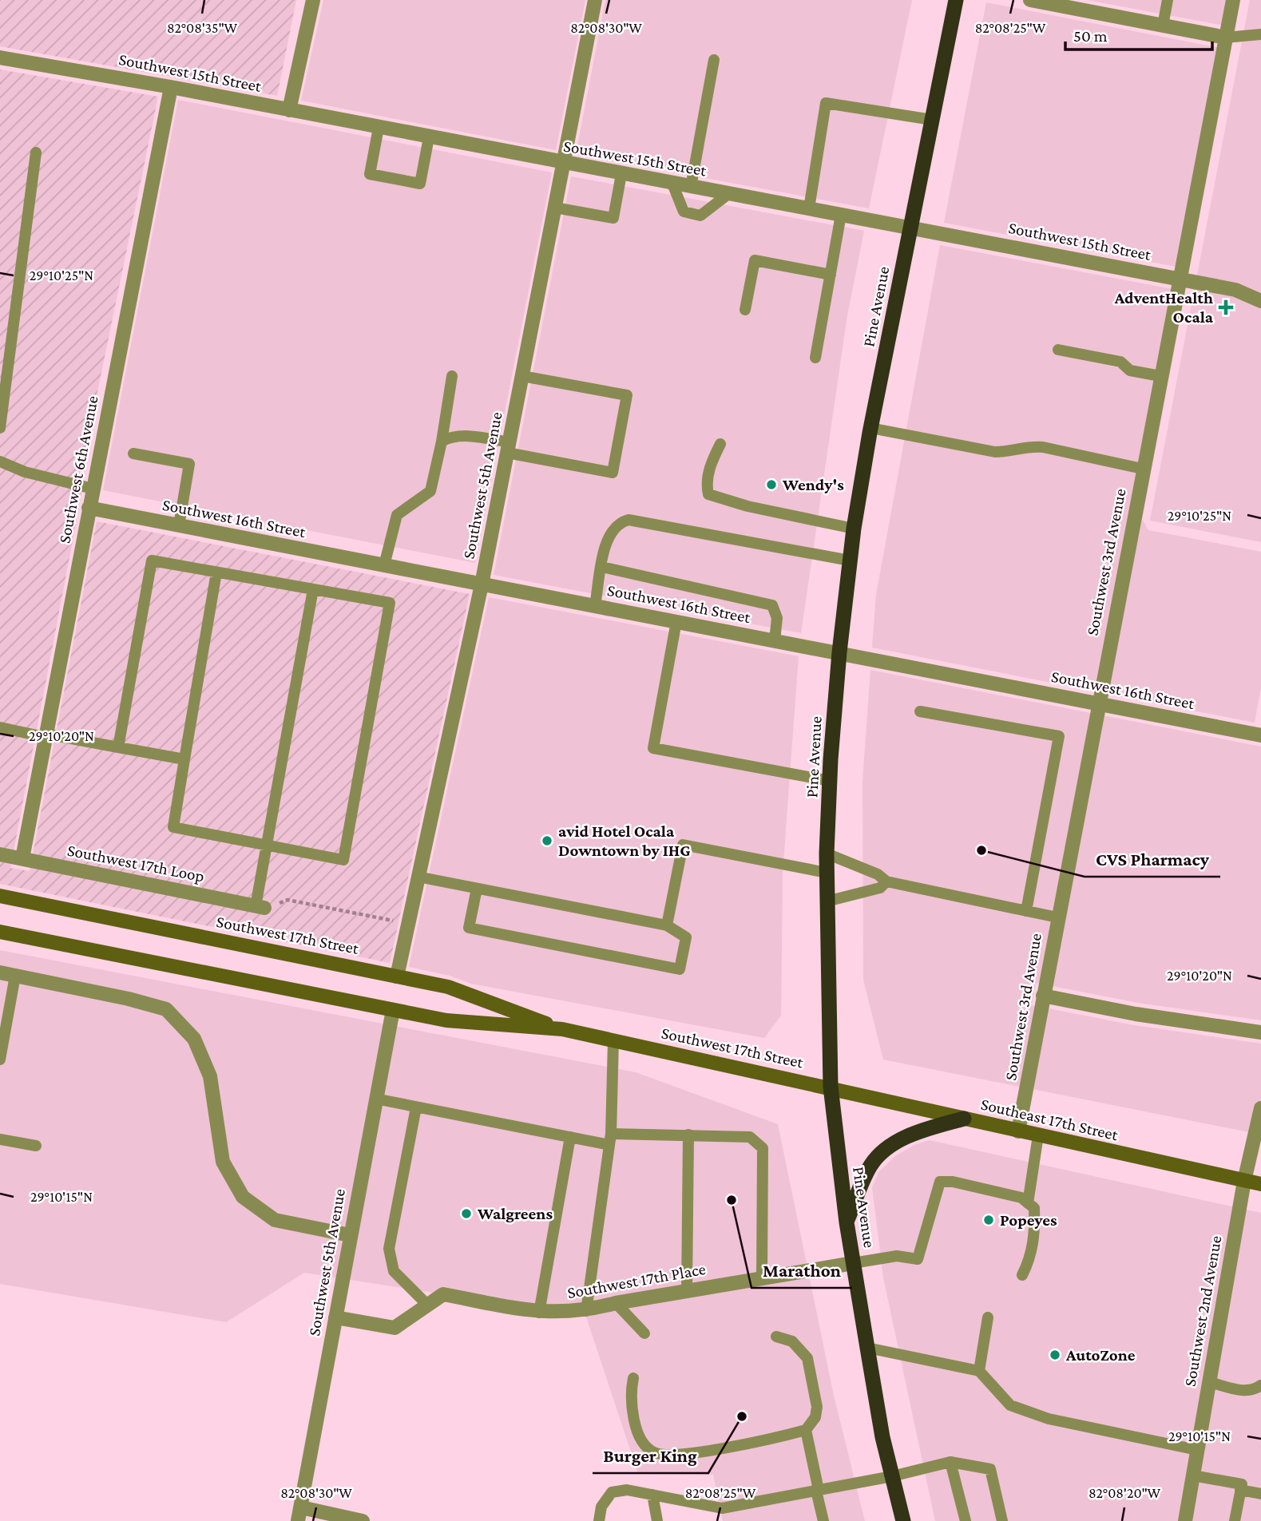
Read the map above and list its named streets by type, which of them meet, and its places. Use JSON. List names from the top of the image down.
{
  "streets": {
    "highway": ["Pine Avenue"],
    "main road": ["Southwest 17th Street", "Southeast 17th Street"],
    "street": [
      "Southwest 15th Street",
      "Southwest 6th Avenue",
      "Southwest 5th Avenue",
      "Southwest 16th Street",
      "Southwest 3rd Avenue",
      "Southwest 17th Loop",
      "Southwest 17th Place",
      "Southwest 2nd Avenue"
    ]
  },
  "crossings": [
    ["Southwest 15th Street", "Pine Avenue"],
    ["Southwest 15th Street", "Southwest 6th Avenue"],
    ["Southwest 15th Street", "Southwest 5th Avenue"],
    ["Southwest 15th Street", "Southwest 3rd Avenue"],
    ["Pine Avenue", "Southwest 16th Street"],
    ["Pine Avenue", "Southwest 17th Street"],
    ["Pine Avenue", "Southeast 17th Street"],
    ["Pine Avenue", "Southwest 17th Place"],
    ["Southwest 6th Avenue", "Southwest 16th Street"],
    ["Southwest 6th Avenue", "Southwest 17th Loop"],
    ["Southwest 5th Avenue", "Southwest 16th Street"],
    ["Southwest 5th Avenue", "Southwest 17th Street"],
    ["Southwest 5th Avenue", "Southwest 17th Place"],
    ["Southwest 16th Street", "Southwest 3rd Avenue"],
    ["Southwest 3rd Avenue", "Southeast 17th Street"],
    ["Southwest 17th Street", "Southeast 17th Street"],
    ["Southeast 17th Street", "Southwest 2nd Avenue"]
  ],
  "places": {
    "health": ["AdventHealth Ocala"],
    "other": [
      "Wendy's",
      "avid Hotel Ocala Downtown by IHG",
      "CVS Pharmacy",
      "Marathon",
      "Walgreens",
      "Popeyes",
      "AutoZone",
      "Burger King"
    ]
  },
  "scale_bar": "50 m",
  "coordinates": [
    "82°08'35\"W",
    "82°08'30\"W",
    "82°08'25\"W",
    "29°10'25\"N",
    "29°10'20\"N",
    "29°10'15\"N",
    "82°08'20\"W"
  ]
}
